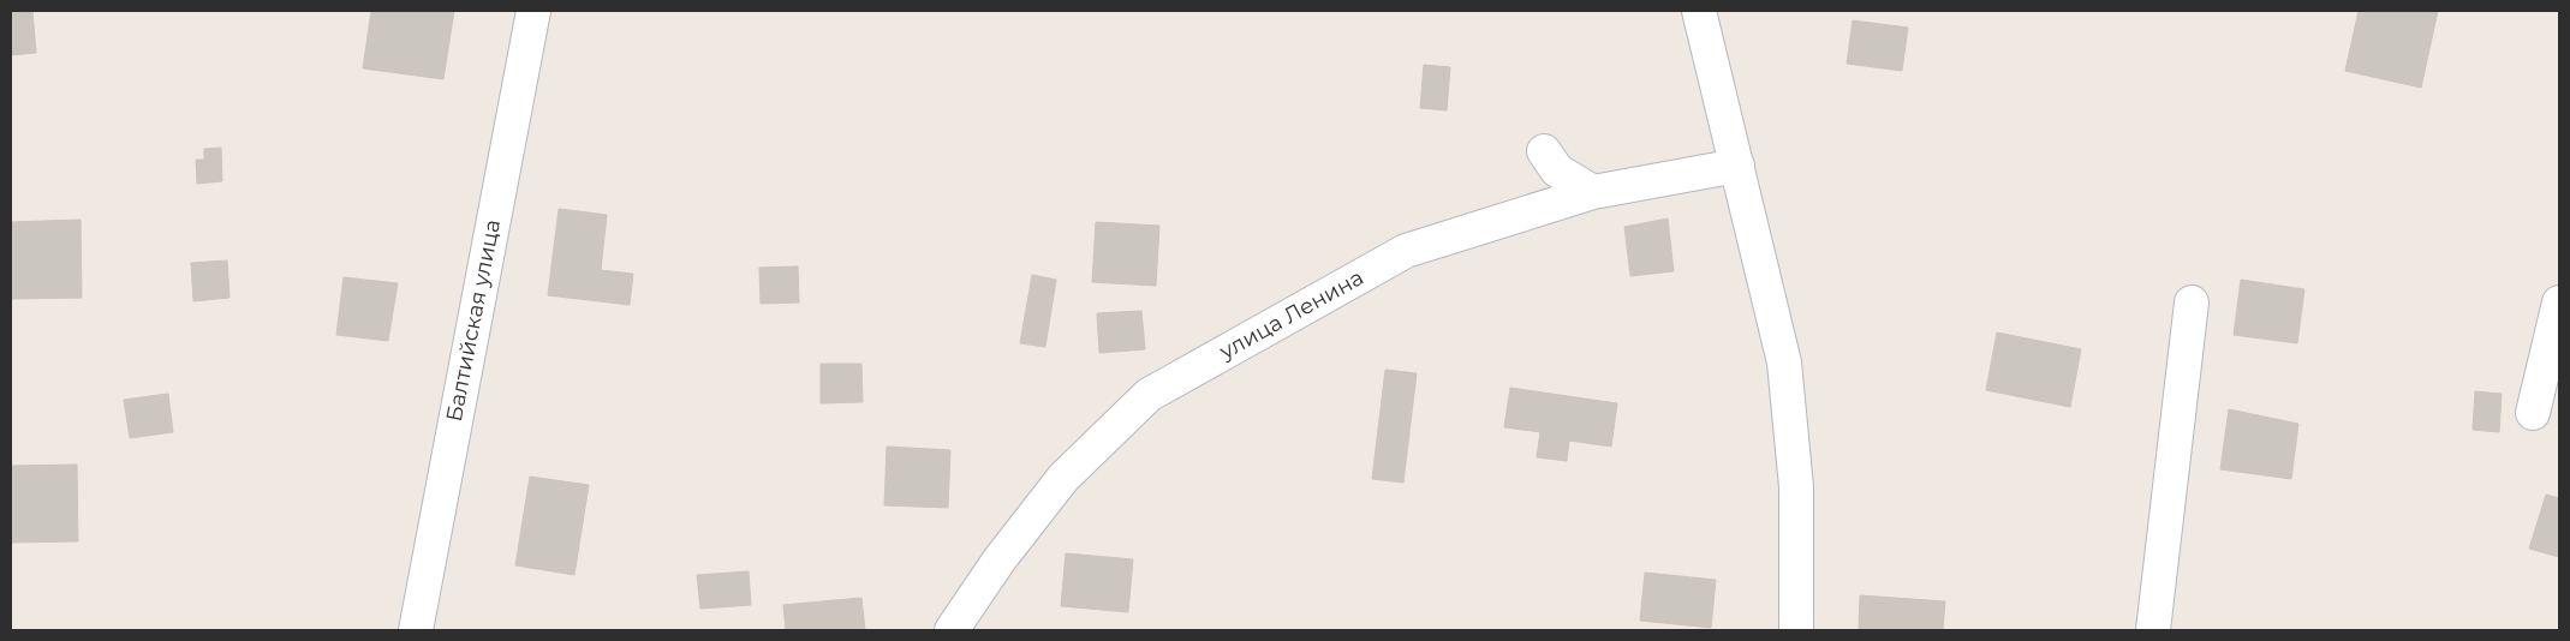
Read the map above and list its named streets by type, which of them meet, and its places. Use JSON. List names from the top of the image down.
{
  "streets": {
    "street": ["улица Ленина", "Балтийская улица"]
  }
}
